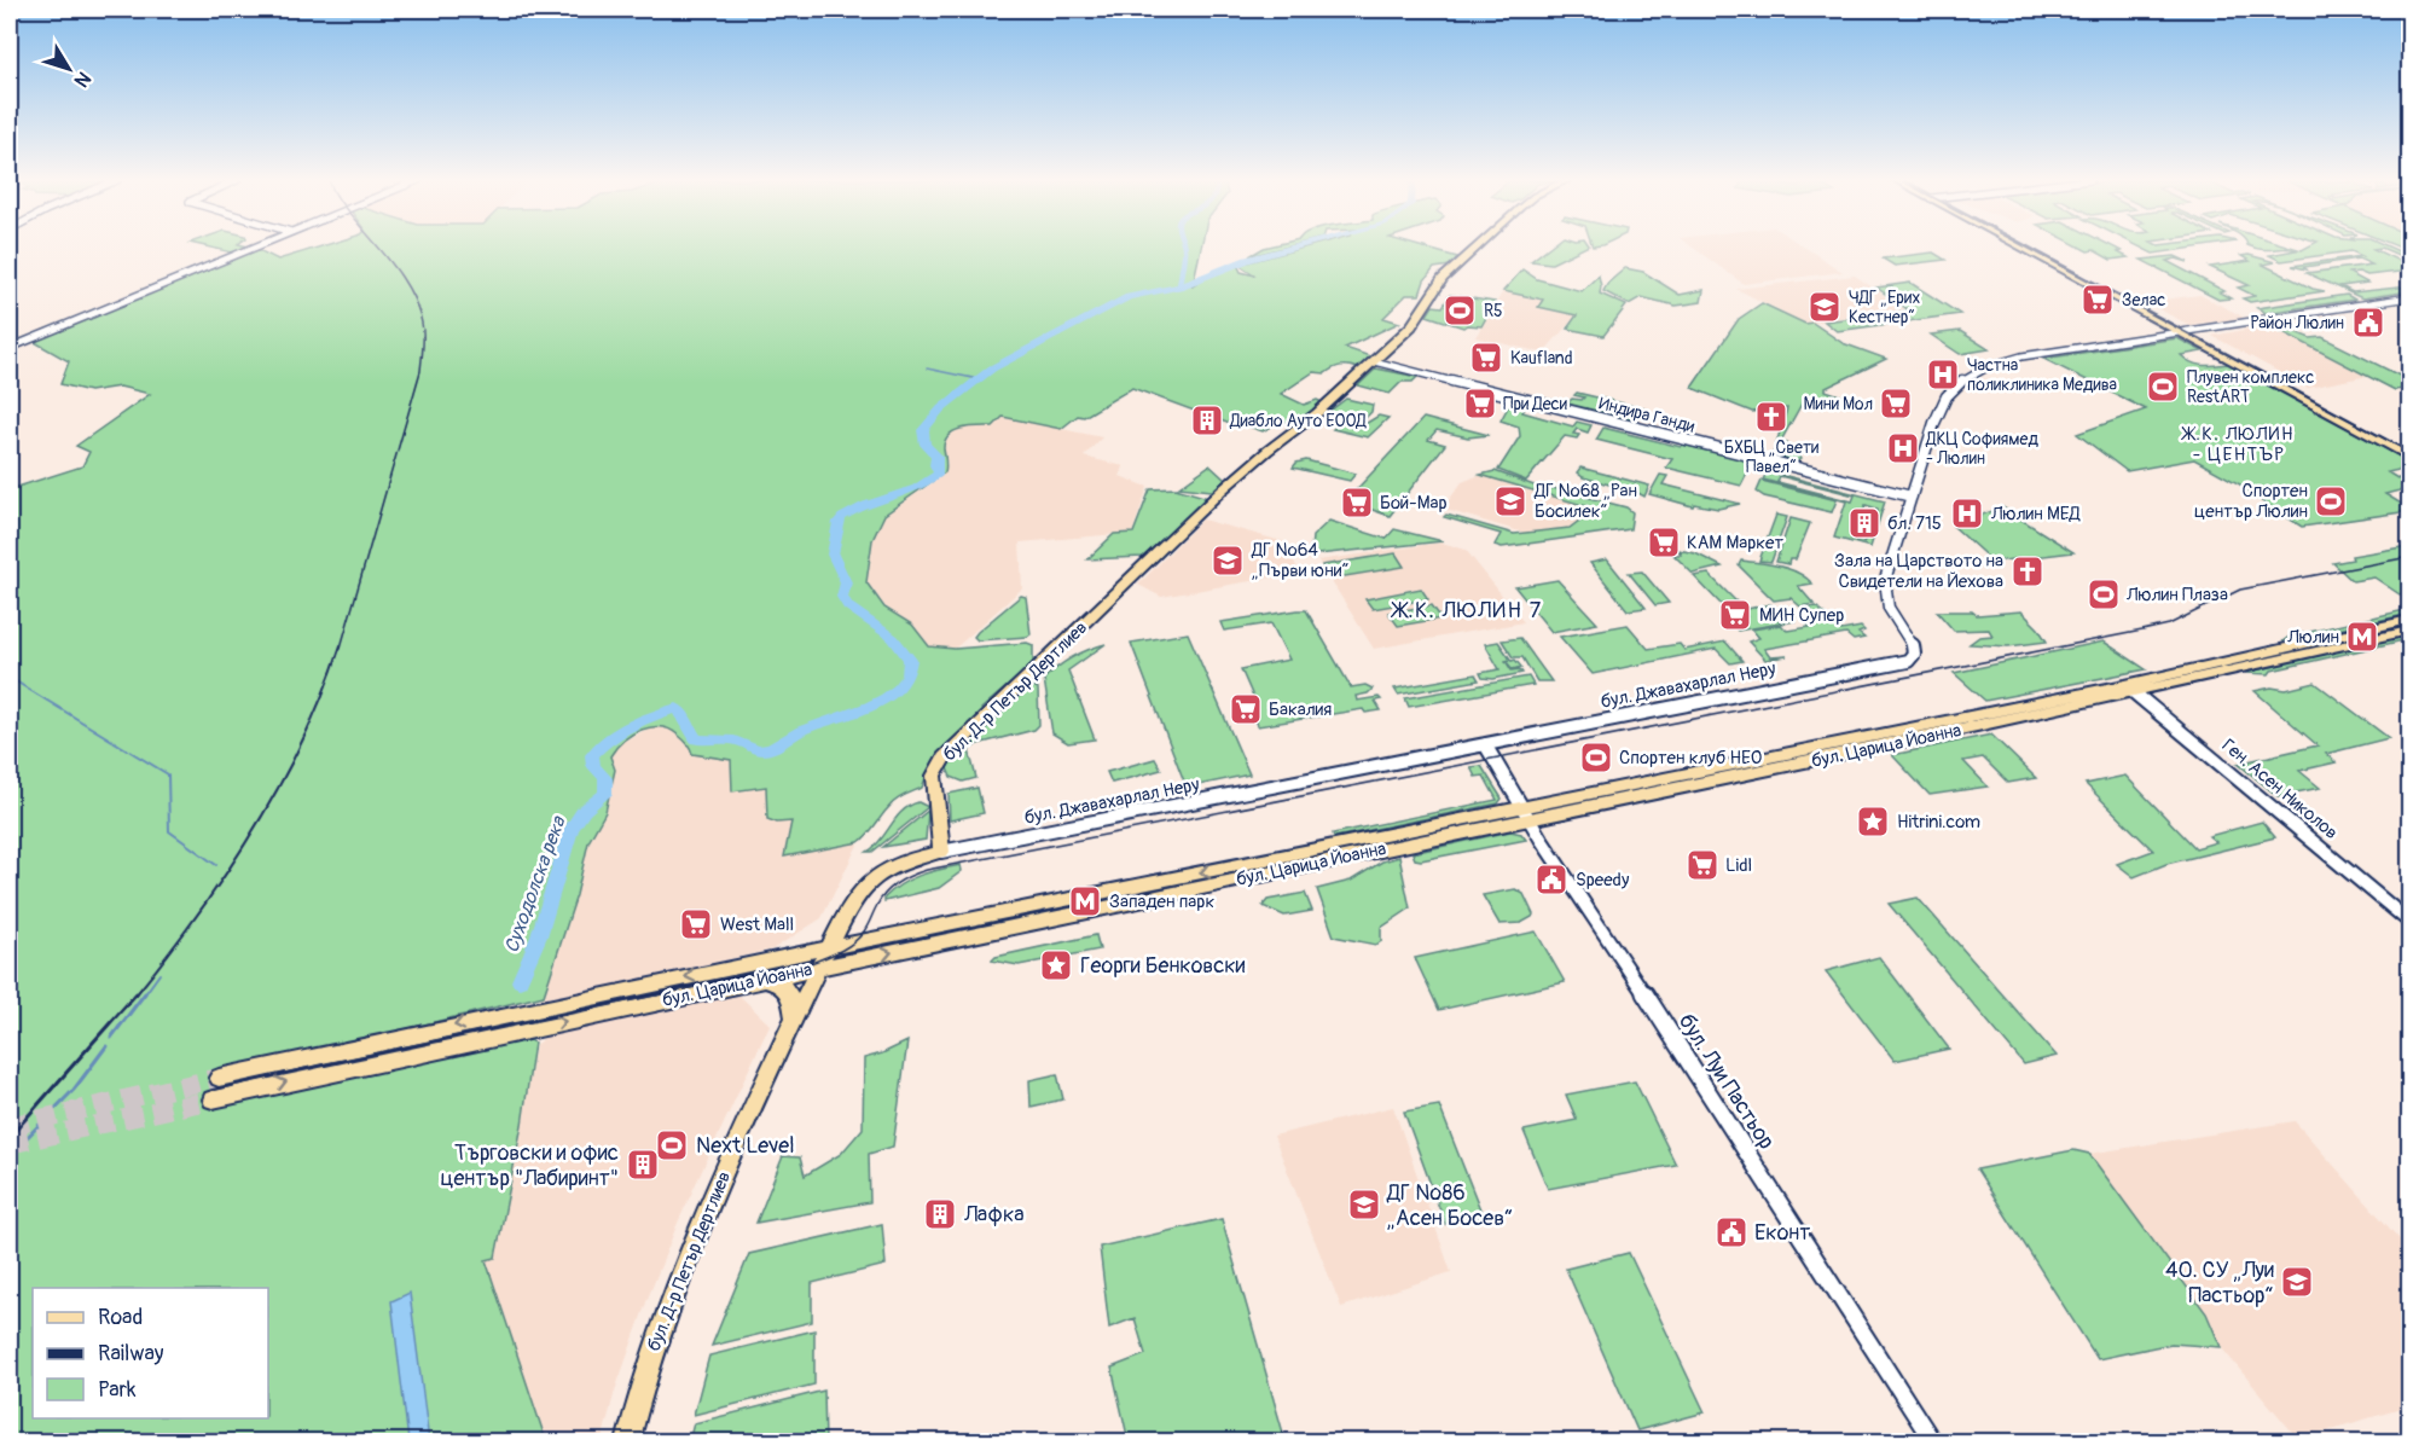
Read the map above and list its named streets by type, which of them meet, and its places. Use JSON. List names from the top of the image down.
{
  "streets": {
    "main road": ["бул. Д-р Петър Дертлиев", "бул. Царица Йоанна"],
    "street": [
      "Индира Ганди",
      "бул. Джавахарлал Неру",
      "Ген. Асен Николов",
      "бул. Луи Пастьор"
    ]
  },
  "crossings": [
    ["Индира Ганди", "бул. Джавахарлал Неру"],
    ["Индира Ганди", "бул. Д-р Петър Дертлиев"],
    ["бул. Джавахарлал Неру", "бул. Д-р Петър Дертлиев"],
    ["бул. Джавахарлал Неру", "бул. Луи Пастьор"],
    ["бул. Д-р Петър Дертлиев", "бул. Царица Йоанна"],
    ["бул. Царица Йоанна", "Ген. Асен Николов"],
    ["бул. Царица Йоанна", "бул. Луи Пастьор"]
  ],
  "districts": ["Ж.К. ЛЮЛИН - ЦЕНТЪР", "Ж.К. ЛЮЛИН 7"],
  "water": ["Суходолска река"],
  "places": {
    "supermarket": [
      "Зелас",
      "Kaufland",
      "При Деси",
      "Мини Мол",
      "Бой-Мар",
      "КАМ Маркет",
      "МИН Супер",
      "Бакалия",
      "Lidl",
      "West Mall"
    ],
    "school or university": [
      "ЧДГ „Ерих Кестнер“",
      "ДГ №68 „Ран Босилек“",
      "ДГ №64 „Първи юни“",
      "ДГ №86 „Асен Босев“",
      "40. СУ „Луи Пастьор“"
    ],
    "sports": [
      "R5",
      "Плувен комплекс RestART",
      "Спортен център Люлин",
      "Люлин Плаза",
      "Спортен клуб НЕО",
      "Next Level"
    ],
    "public building": ["Район Люлин", "Speedy", "Еконт"],
    "hospital": ["Частна поликлиника Медива", "ДКЦ Софиямед - Люлин", "Люлин МЕД"],
    "church": ["БХБЦ „Свети Павел“", "Зала на Царството на Свидетели на Йехова"],
    "building": [
      "Диабло Ауто ЕООД",
      "бл. 715",
      "Търговски и офис център \"Лабиринт\"",
      "Лафка"
    ],
    "metro station": ["Люлин", "Западен парк"],
    "place": ["Hitrini.com", "Георги Бенковски"]
  },
  "legend": ["Road", "Railway", "Park"],
  "north": "bottom right"
}
